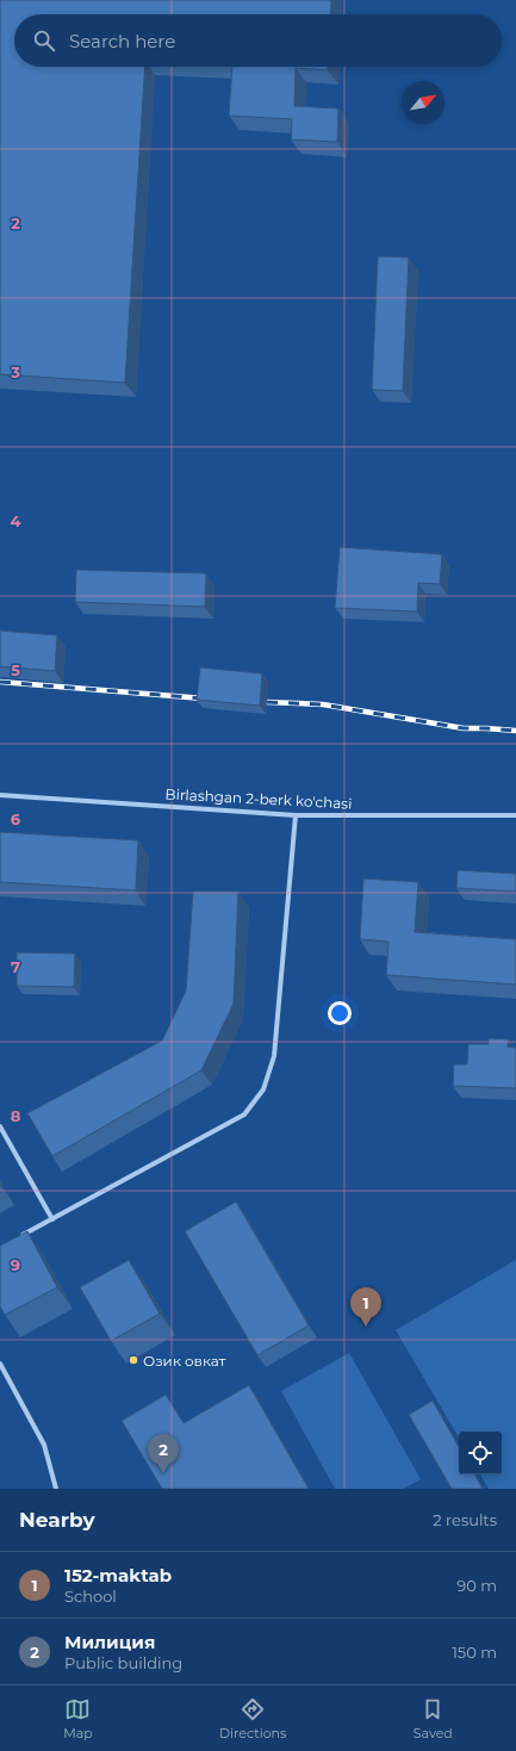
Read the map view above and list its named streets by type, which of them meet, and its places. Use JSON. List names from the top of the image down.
{
  "streets": {
    "street": ["Birlashgan 2-berk ko'chasi"]
  },
  "places": ["Озик овкат"],
  "north": "top right",
  "page": {
    "search": "Search here",
    "pins": ["1", "2"],
    "heading": ["Nearby", "2 results"],
    "list": [
      {
        "mark": "1",
        "name": "152-maktab",
        "note": "School",
        "value": "90 m"
      },
      {
        "mark": "2",
        "name": "Милиция",
        "note": "Public building",
        "value": "150 m"
      }
    ],
    "nav": ["Map", "Directions", "Saved"]
  },
  "grid": {
    "rows": [
      "2",
      "3",
      "4",
      "5",
      "6",
      "7",
      "8",
      "9"
    ]
  }
}
